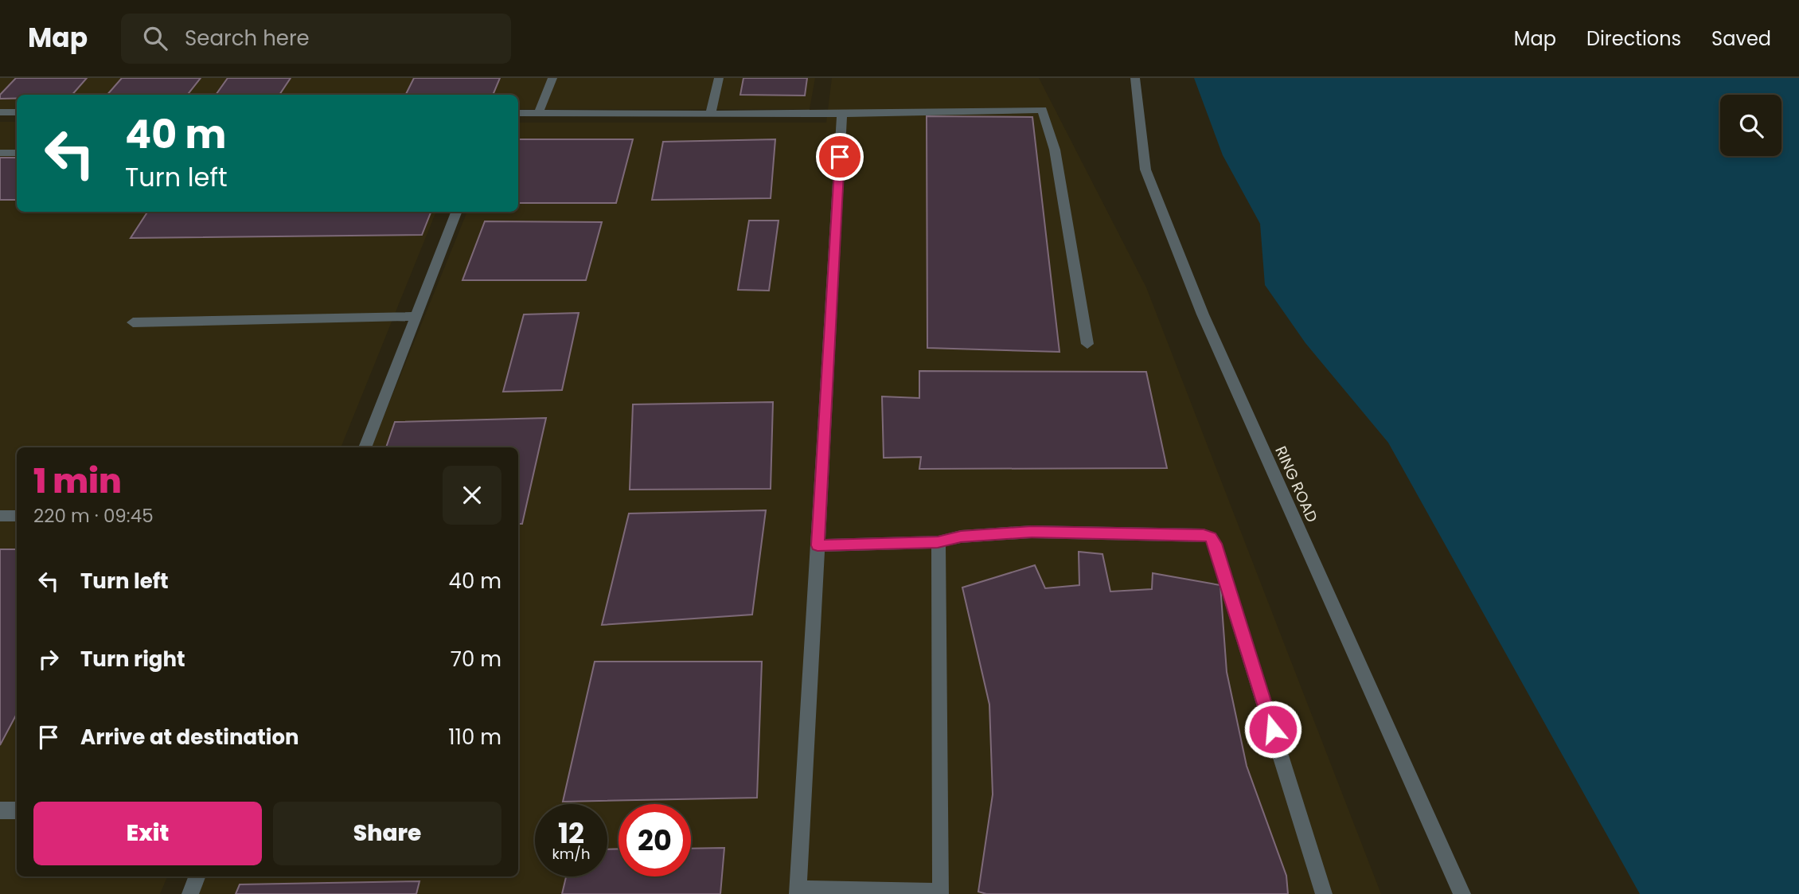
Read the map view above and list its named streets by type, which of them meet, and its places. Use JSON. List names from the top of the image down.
{
  "streets": {
    "street": ["RING ROAD"]
  },
  "page": {
    "header": "Map",
    "search": "Search here",
    "nav": ["Map", "Directions", "Saved"],
    "turn": ["40 m", "Turn left"],
    "heading": ["1 min", "220 m · 09:45"],
    "list": [
      {
        "name": "Turn left",
        "value": "40 m"
      },
      {
        "name": "Turn right",
        "value": "70 m"
      },
      {
        "name": "Arrive at destination",
        "value": "110 m"
      }
    ],
    "buttons": ["Exit", "Share"],
    "speed": "12 km/h",
    "limit": "20"
  }
}
